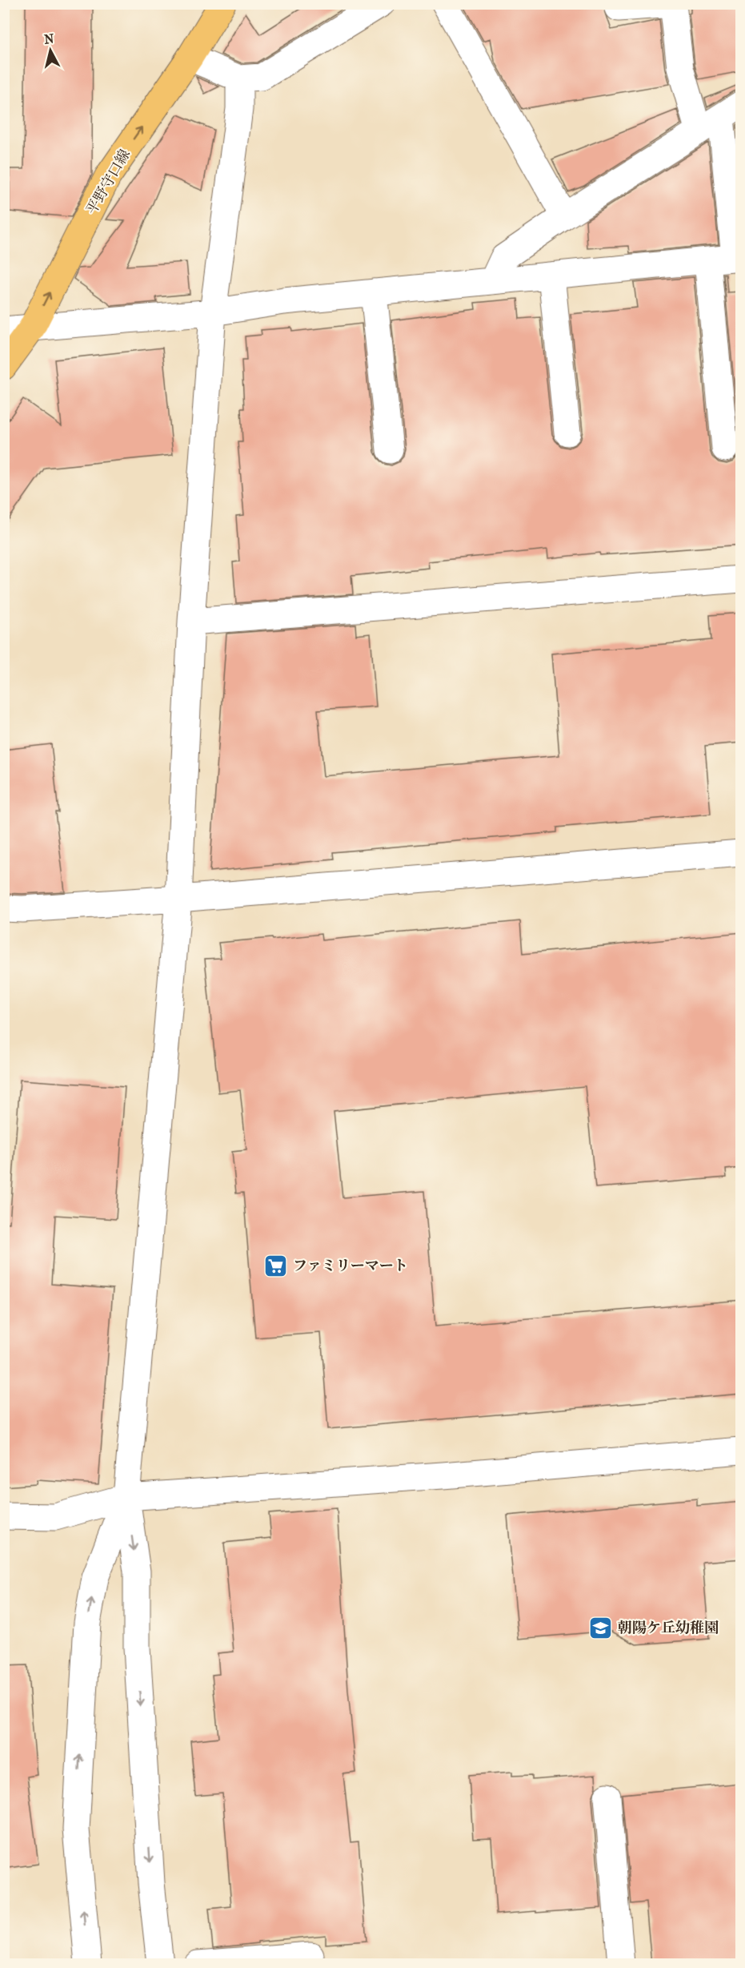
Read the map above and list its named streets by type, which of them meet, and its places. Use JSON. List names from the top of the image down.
{
  "streets": {
    "main road": ["平野守口線"]
  },
  "one_way": ["平野守口線"],
  "places": {
    "supermarket": ["ファミリーマート"],
    "school or university": ["朝陽ケ丘幼稚園"]
  },
  "north": "top"
}
